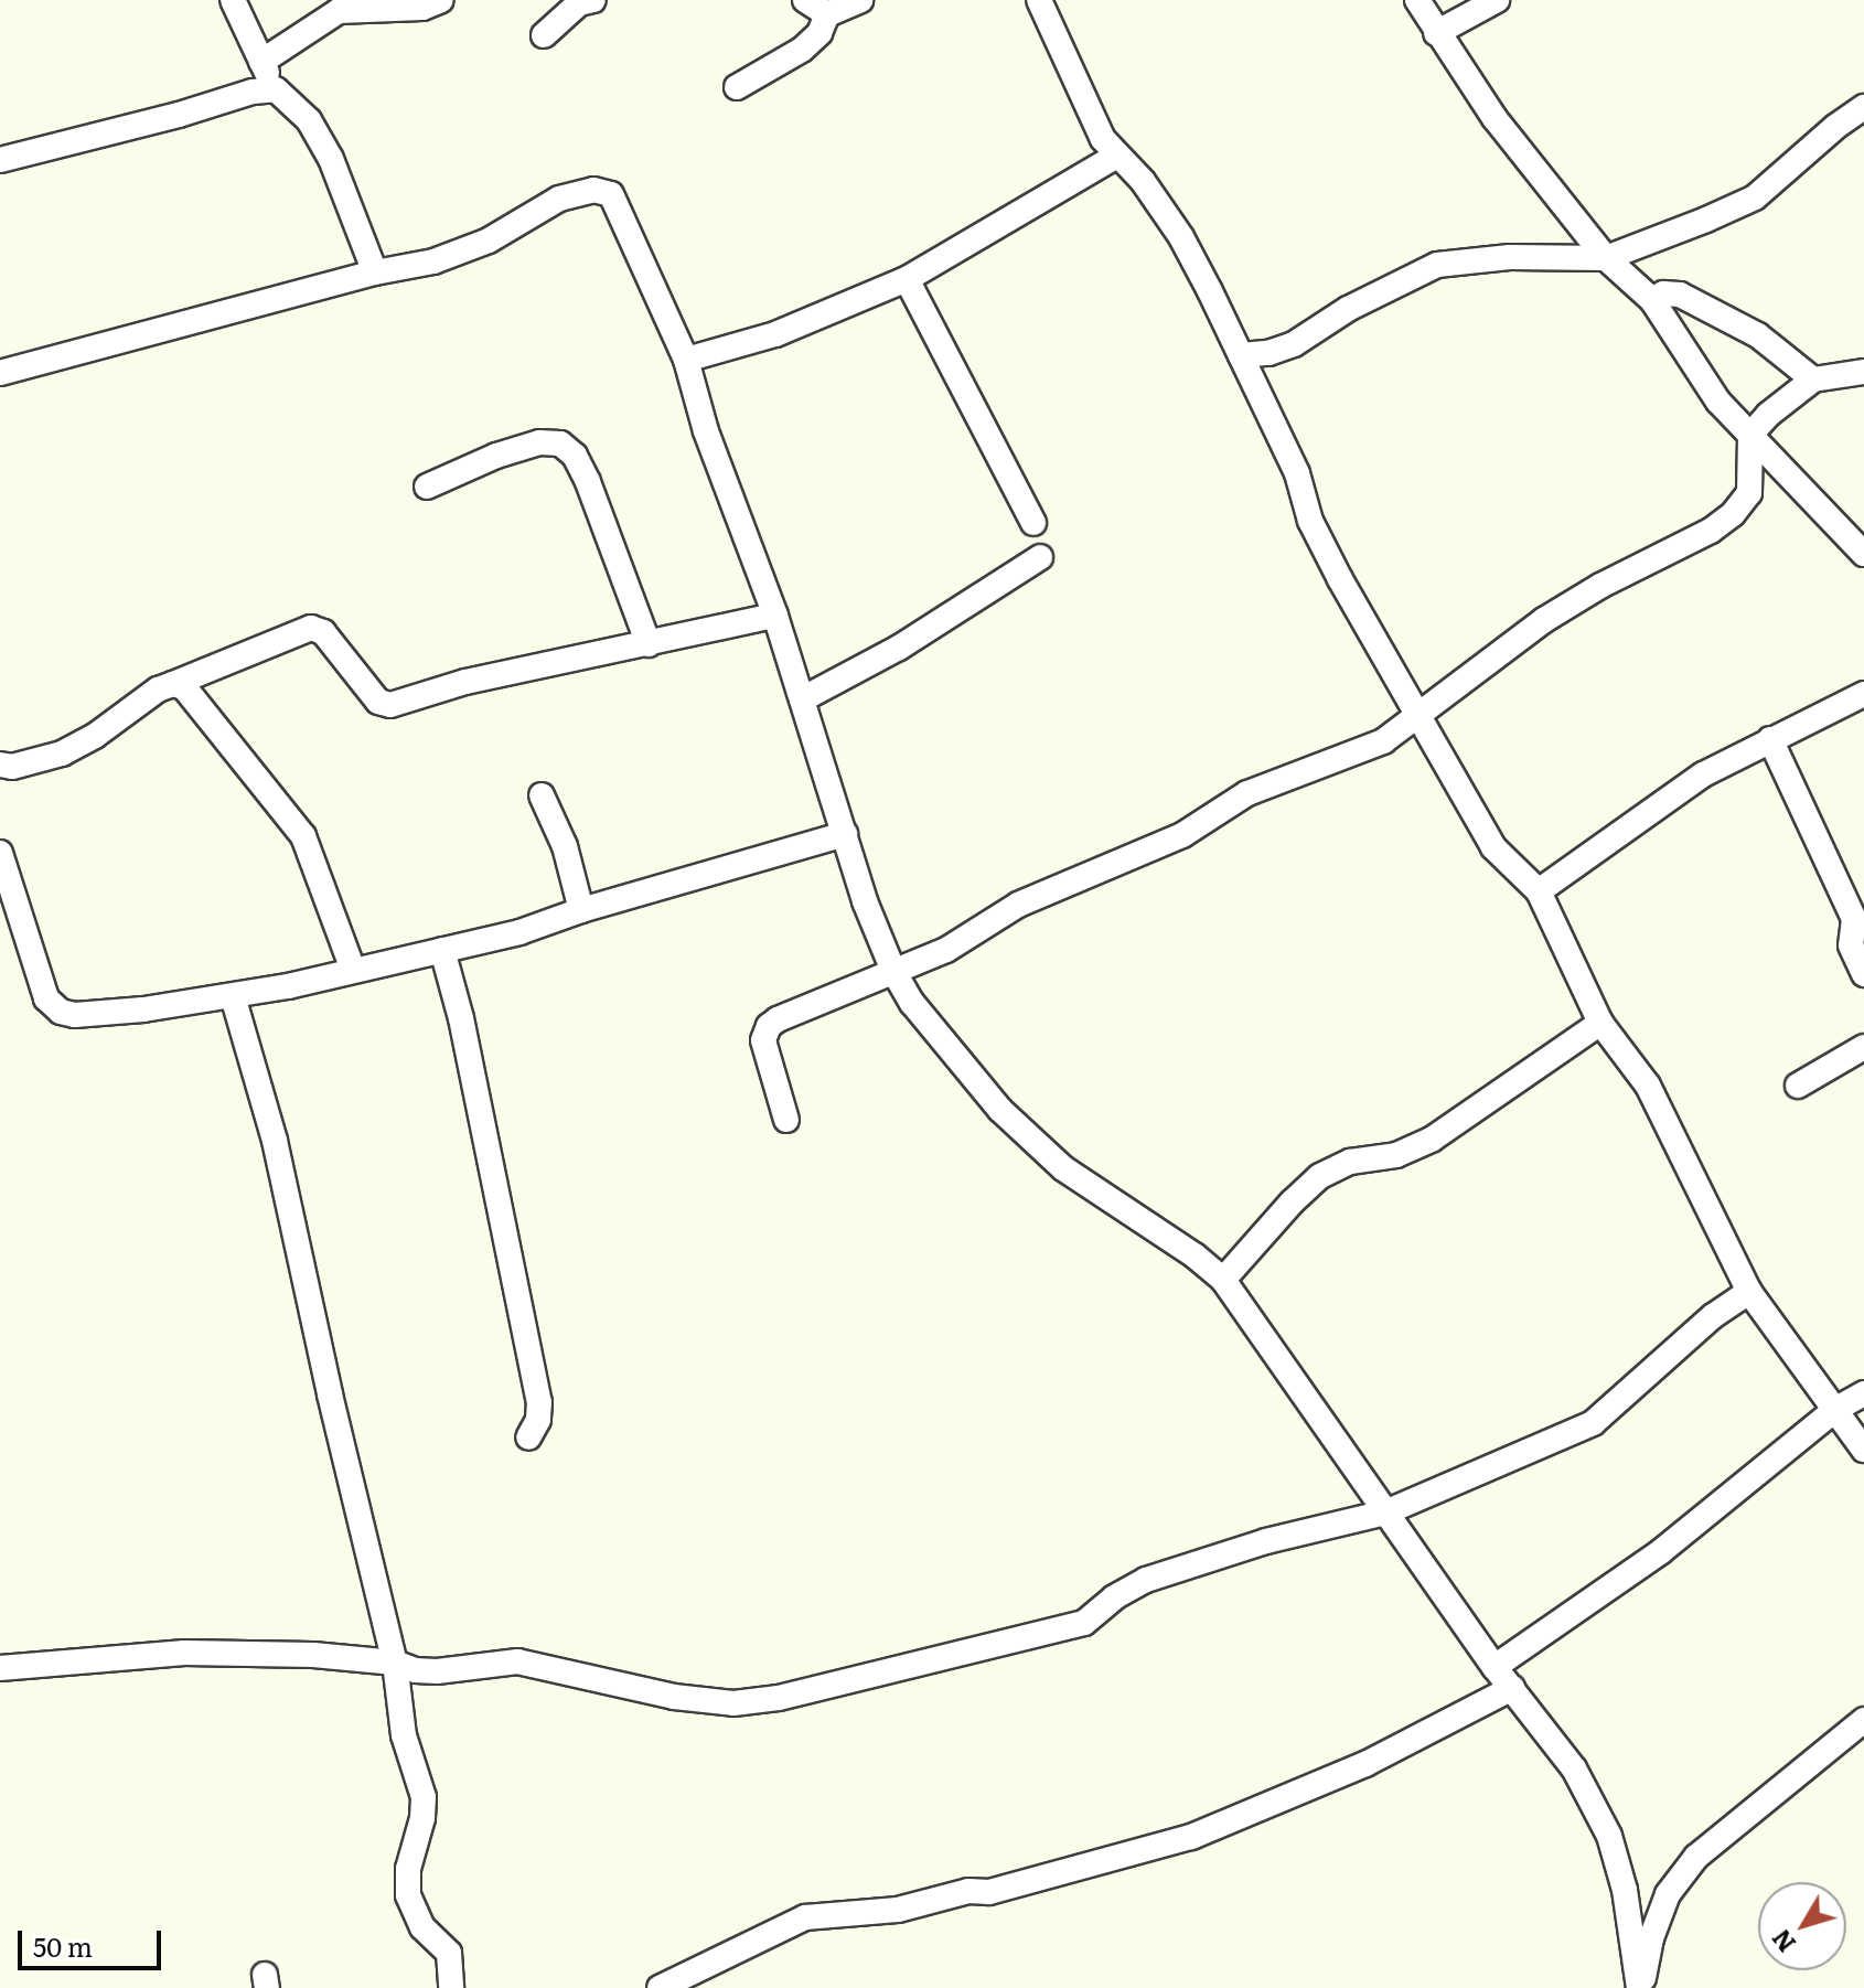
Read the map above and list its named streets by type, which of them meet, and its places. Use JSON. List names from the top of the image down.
{
  "scale_bar": "50 m",
  "north": "bottom left"
}
